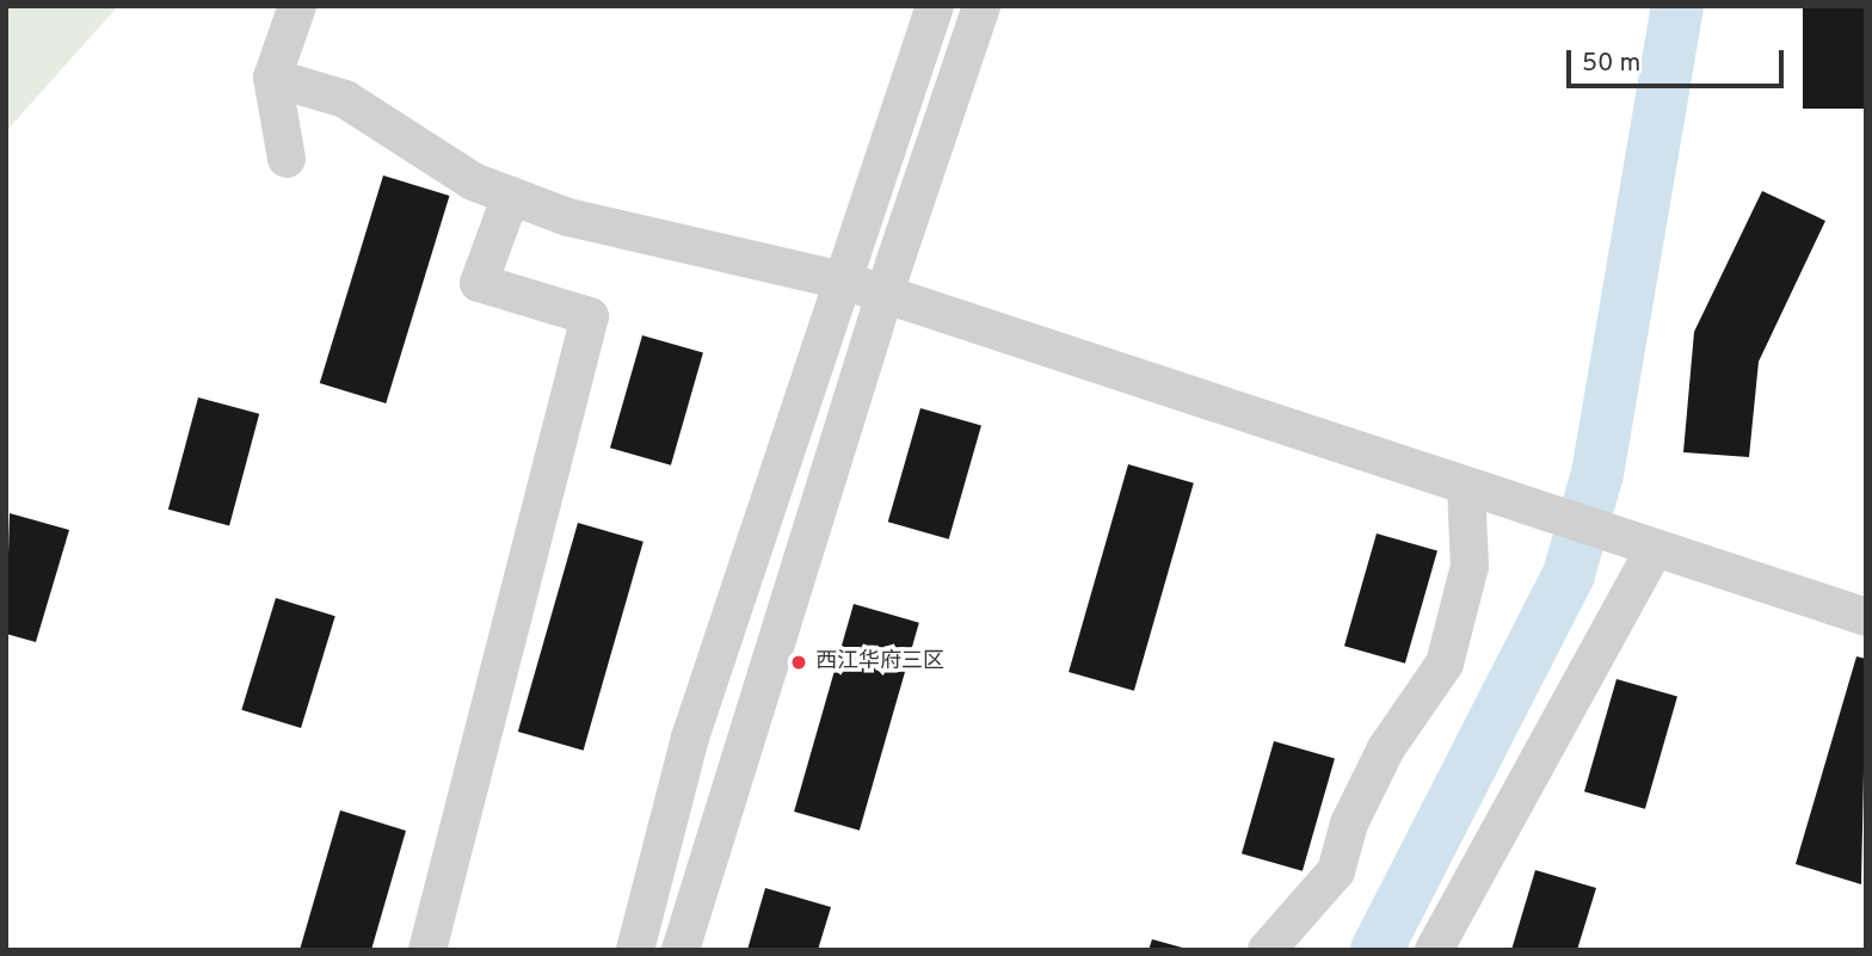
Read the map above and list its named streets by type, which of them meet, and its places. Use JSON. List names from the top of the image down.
{
  "places": ["西江华府三区"],
  "scale_bar": "50 m"
}
